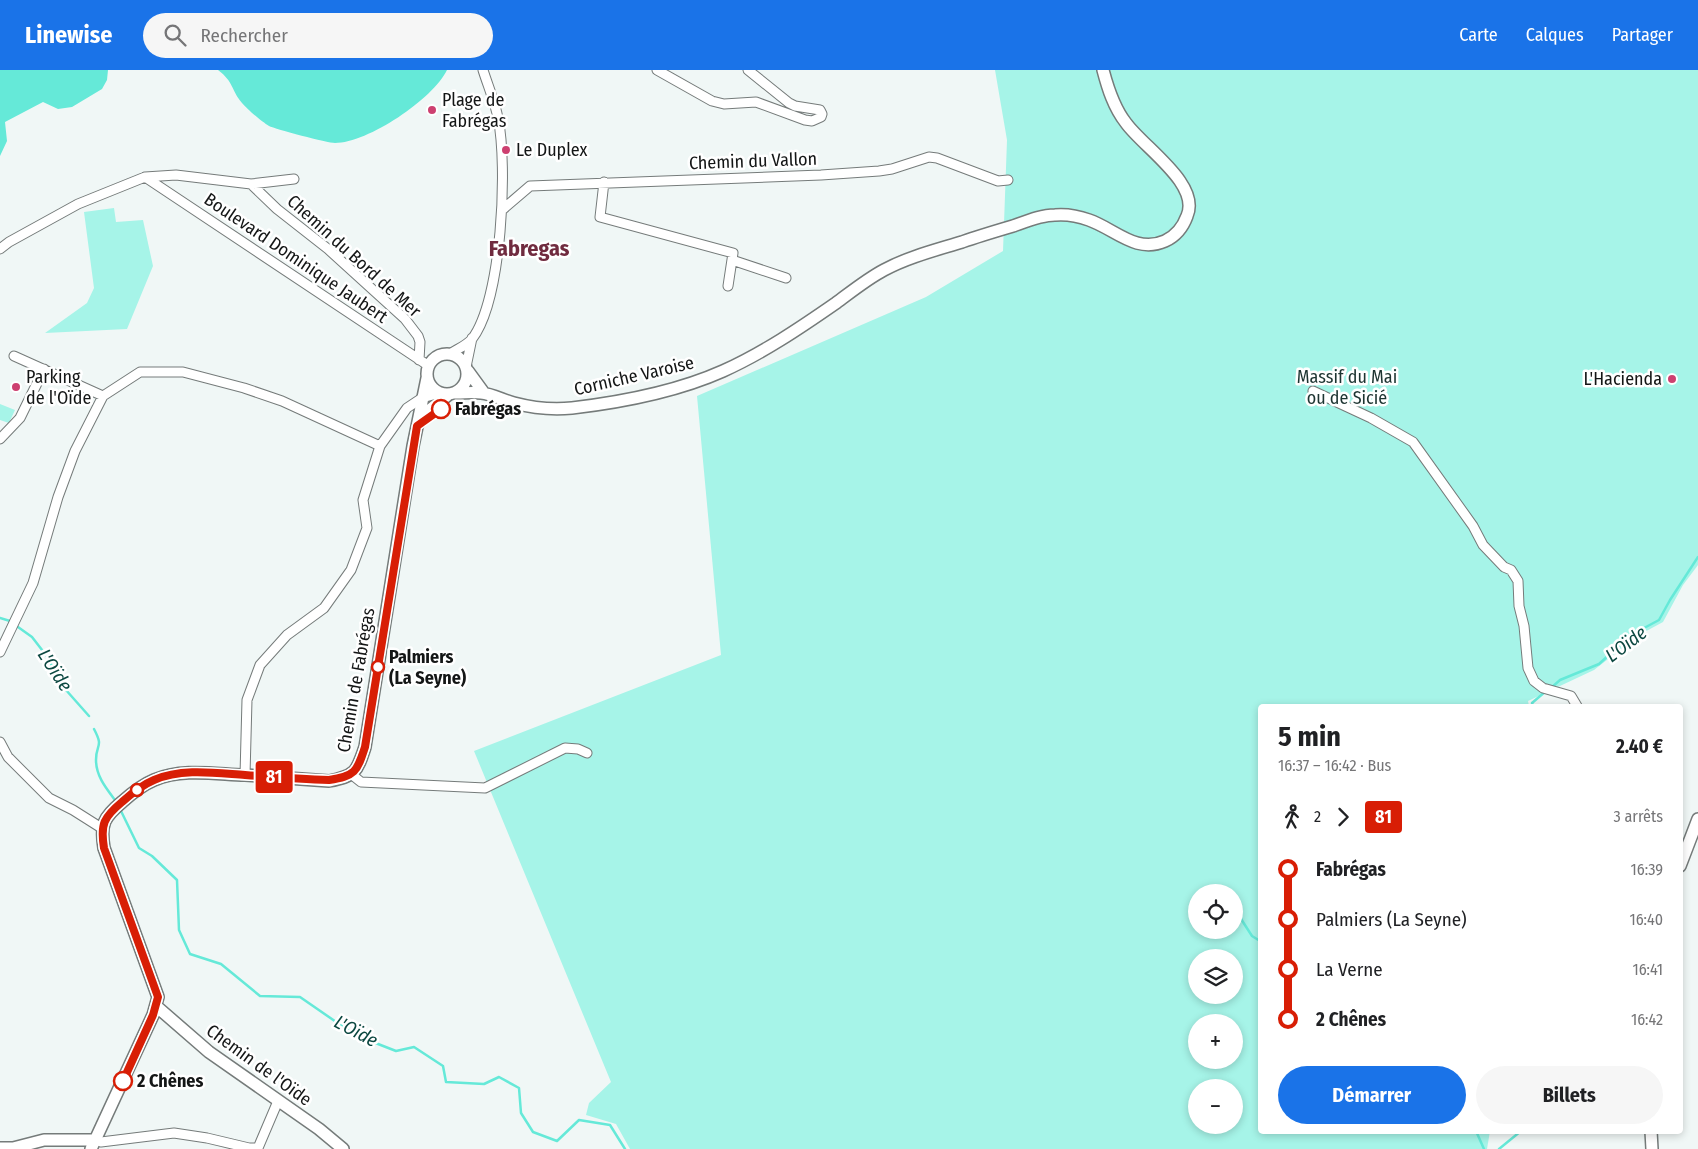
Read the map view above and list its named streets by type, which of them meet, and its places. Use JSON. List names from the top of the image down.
{
  "streets": {
    "street": [
      "Chemin du Vallon",
      "Chemin du Bord de Mer",
      "Boulevard Dominique Jaubert",
      "Corniche Varoise",
      "Chemin de Fabrégas",
      "Chemin de l'Oïde"
    ]
  },
  "crossings": [
    ["Chemin du Bord de Mer", "Boulevard Dominique Jaubert"],
    ["Chemin du Bord de Mer", "Corniche Varoise"],
    ["Chemin du Bord de Mer", "Chemin de Fabrégas"],
    ["Boulevard Dominique Jaubert", "Corniche Varoise"],
    ["Boulevard Dominique Jaubert", "Chemin de Fabrégas"],
    ["Corniche Varoise", "Chemin de Fabrégas"]
  ],
  "districts": ["Fabregas"],
  "water": ["L'Oïde"],
  "parks": ["Massif du Mai ou de Sicié"],
  "places": [
    "Plage de Fabrégas",
    "Le Duplex",
    "L'Hacienda",
    "Parking de l'Oïde",
    "Fabrégas",
    "Palmiers (La Seyne)",
    "2 Chênes"
  ],
  "lines": ["bus line 81"],
  "page": {
    "header": "Linewise",
    "search": "Rechercher",
    "nav": ["Carte", "Calques", "Partager"],
    "on_map": "81",
    "heading": ["5 min", "16:37 – 16:42 · Bus", "2.40 €"],
    "legs": ["2", "81", "3 arrêts"],
    "list": [
      {
        "name": "Fabrégas",
        "value": "16:39"
      },
      {
        "name": "Palmiers (La Seyne)",
        "value": "16:40"
      },
      {
        "name": "La Verne",
        "value": "16:41"
      },
      {
        "name": "2 Chênes",
        "value": "16:42"
      }
    ],
    "map_buttons": ["+", "−"],
    "buttons": ["Démarrer", "Billets"]
  }
}
